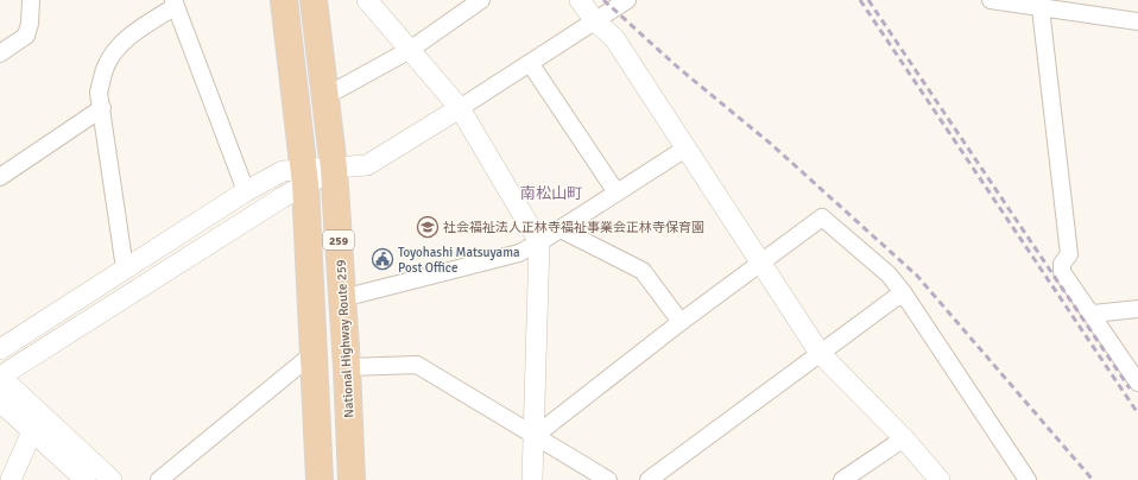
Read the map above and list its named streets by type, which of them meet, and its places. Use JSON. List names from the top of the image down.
{
  "streets": {
    "highway": ["259", "National Highway Route 259"]
  },
  "districts": ["南松山町"],
  "places": {
    "school or university": ["社会福祉法人正林寺福祉事業会正林寺保育園"],
    "public building": ["Toyohashi Matsuyama Post Office"]
  }
}
